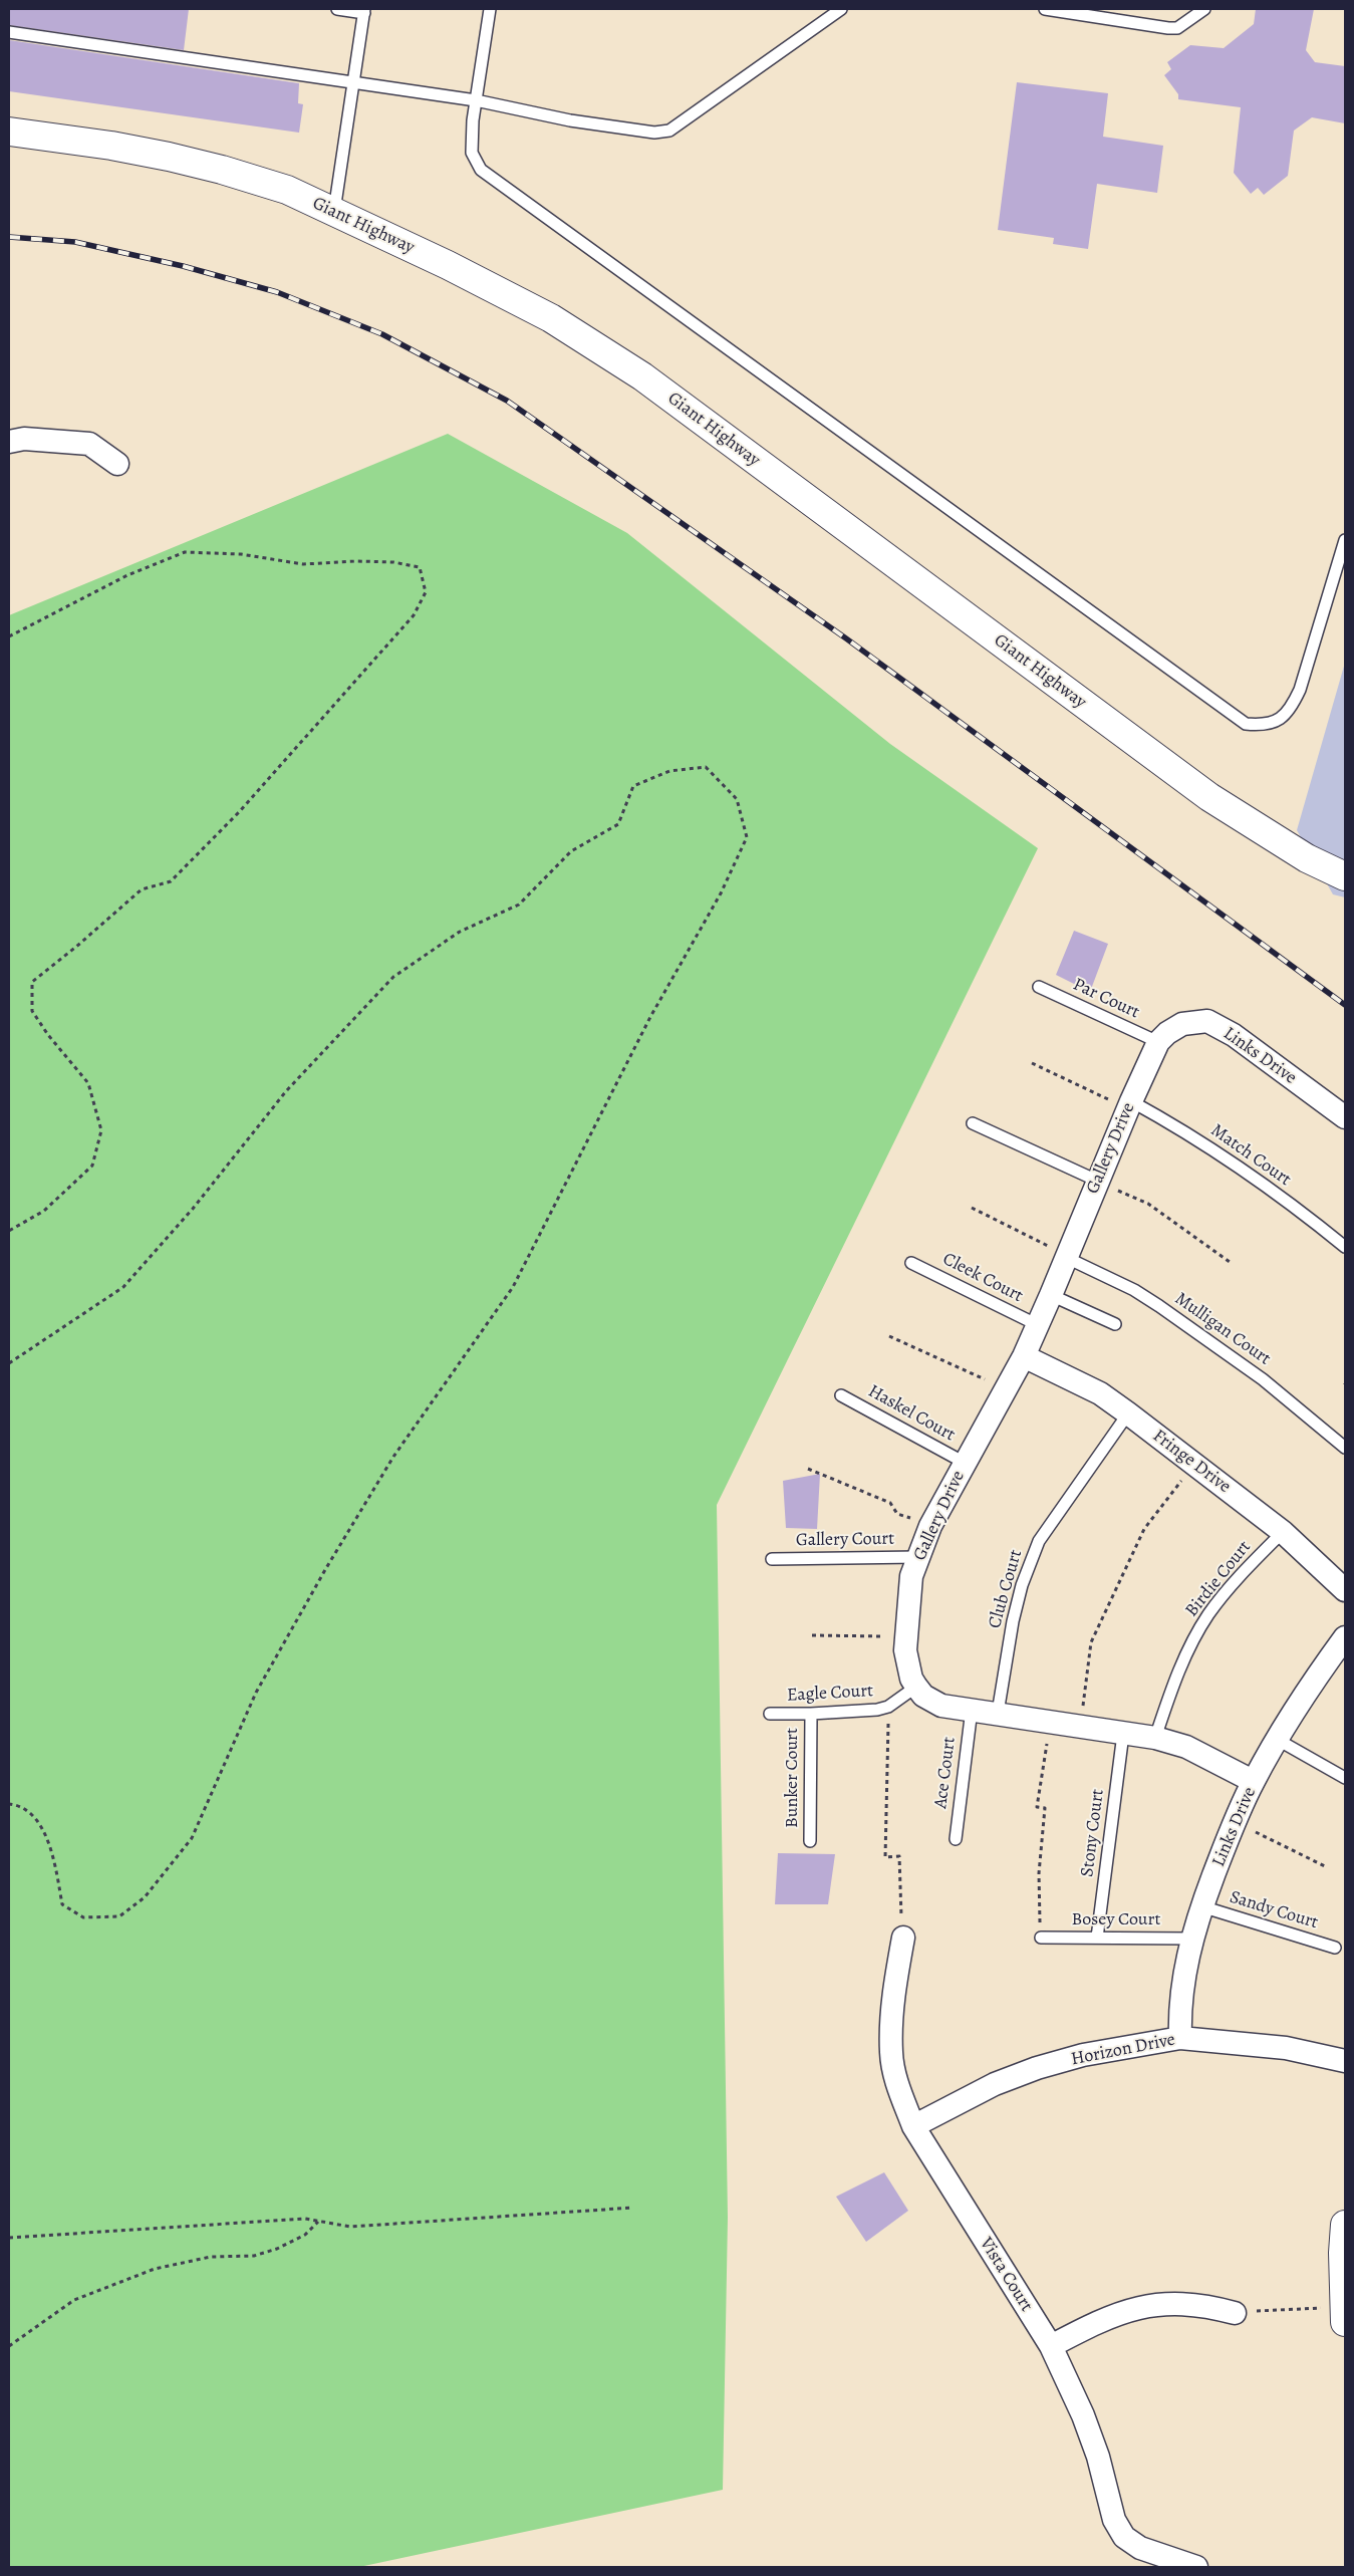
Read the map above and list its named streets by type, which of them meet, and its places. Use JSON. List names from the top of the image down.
{
  "streets": {
    "street": [
      "Giant Highway",
      "Links Drive",
      "Gallery Drive",
      "Fringe Drive",
      "Horizon Drive",
      "Vista Court"
    ],
    "lane": [
      "Par Court",
      "Match Court",
      "Cleek Court",
      "Mulligan Court",
      "Haskel Court",
      "Gallery Court",
      "Birdie Court",
      "Club Court",
      "Eagle Court",
      "Ace Court",
      "Bunker Court",
      "Stony Court",
      "Sandy Court",
      "Bosey Court"
    ]
  },
  "crossings": [
    ["Par Court", "Links Drive"],
    ["Par Court", "Gallery Drive"],
    ["Links Drive", "Gallery Drive"],
    ["Links Drive", "Sandy Court"],
    ["Links Drive", "Bosey Court"],
    ["Links Drive", "Horizon Drive"],
    ["Gallery Drive", "Match Court"],
    ["Gallery Drive", "Cleek Court"],
    ["Gallery Drive", "Mulligan Court"],
    ["Gallery Drive", "Haskel Court"],
    ["Gallery Drive", "Fringe Drive"],
    ["Gallery Drive", "Gallery Court"],
    ["Gallery Drive", "Eagle Court"],
    ["Fringe Drive", "Birdie Court"],
    ["Fringe Drive", "Club Court"],
    ["Eagle Court", "Bunker Court"],
    ["Stony Court", "Bosey Court"],
    ["Horizon Drive", "Vista Court"]
  ]
}
